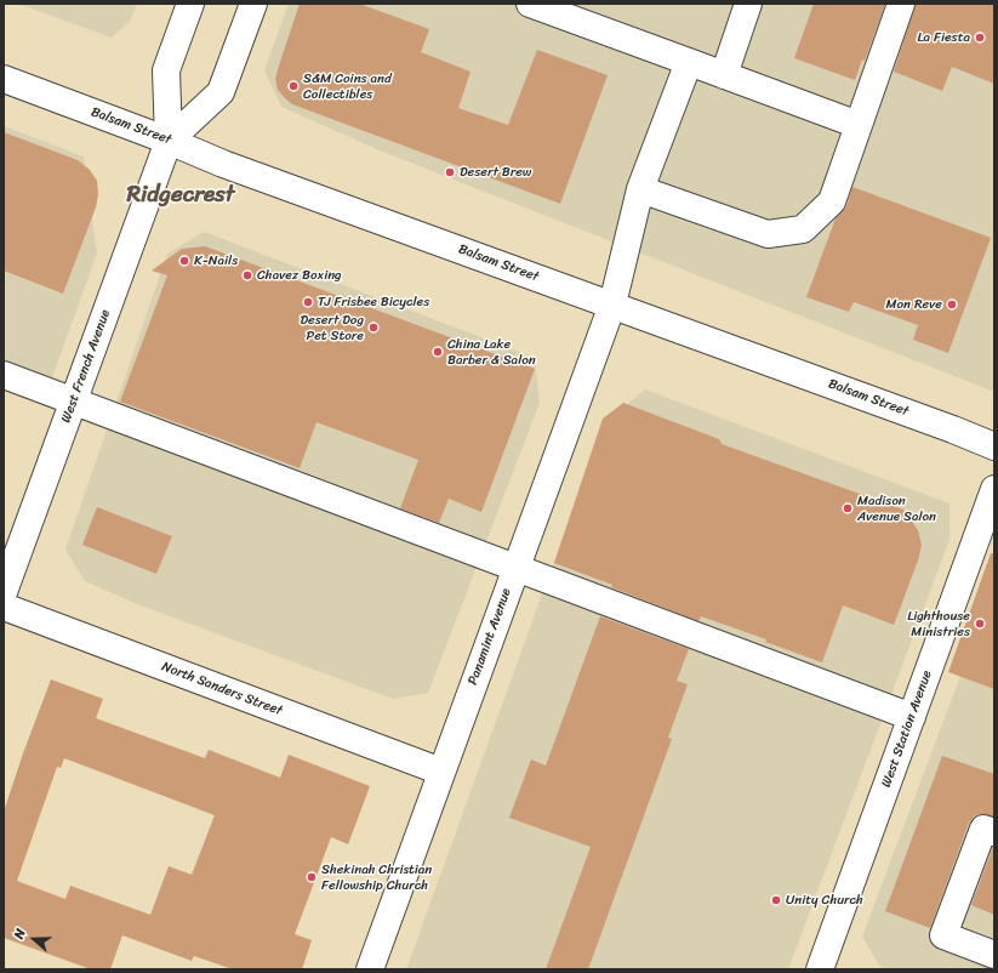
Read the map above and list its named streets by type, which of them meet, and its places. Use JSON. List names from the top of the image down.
{
  "streets": {
    "street": [
      "Balsam Street",
      "West French Avenue",
      "Panamint Avenue",
      "North Sanders Street",
      "West Station Avenue"
    ]
  },
  "crossings": [
    ["Balsam Street", "West French Avenue"],
    ["Balsam Street", "Panamint Avenue"],
    ["Panamint Avenue", "North Sanders Street"]
  ],
  "districts": ["Ridgecrest"],
  "places": [
    "La Fiesta",
    "S&M Coins and Collectibles",
    "Desert Brew",
    "K-Nails",
    "Chavez Boxing",
    "TJ Frisbee Bicycles",
    "Mon Reve",
    "Desert Dog Pet Store",
    "China Lake Barber & Salon",
    "Madison Avenue Salon",
    "Lighthouse Ministries",
    "Shekinah Christian Fellowship Church",
    "Unity Church"
  ],
  "north": "left"
}
